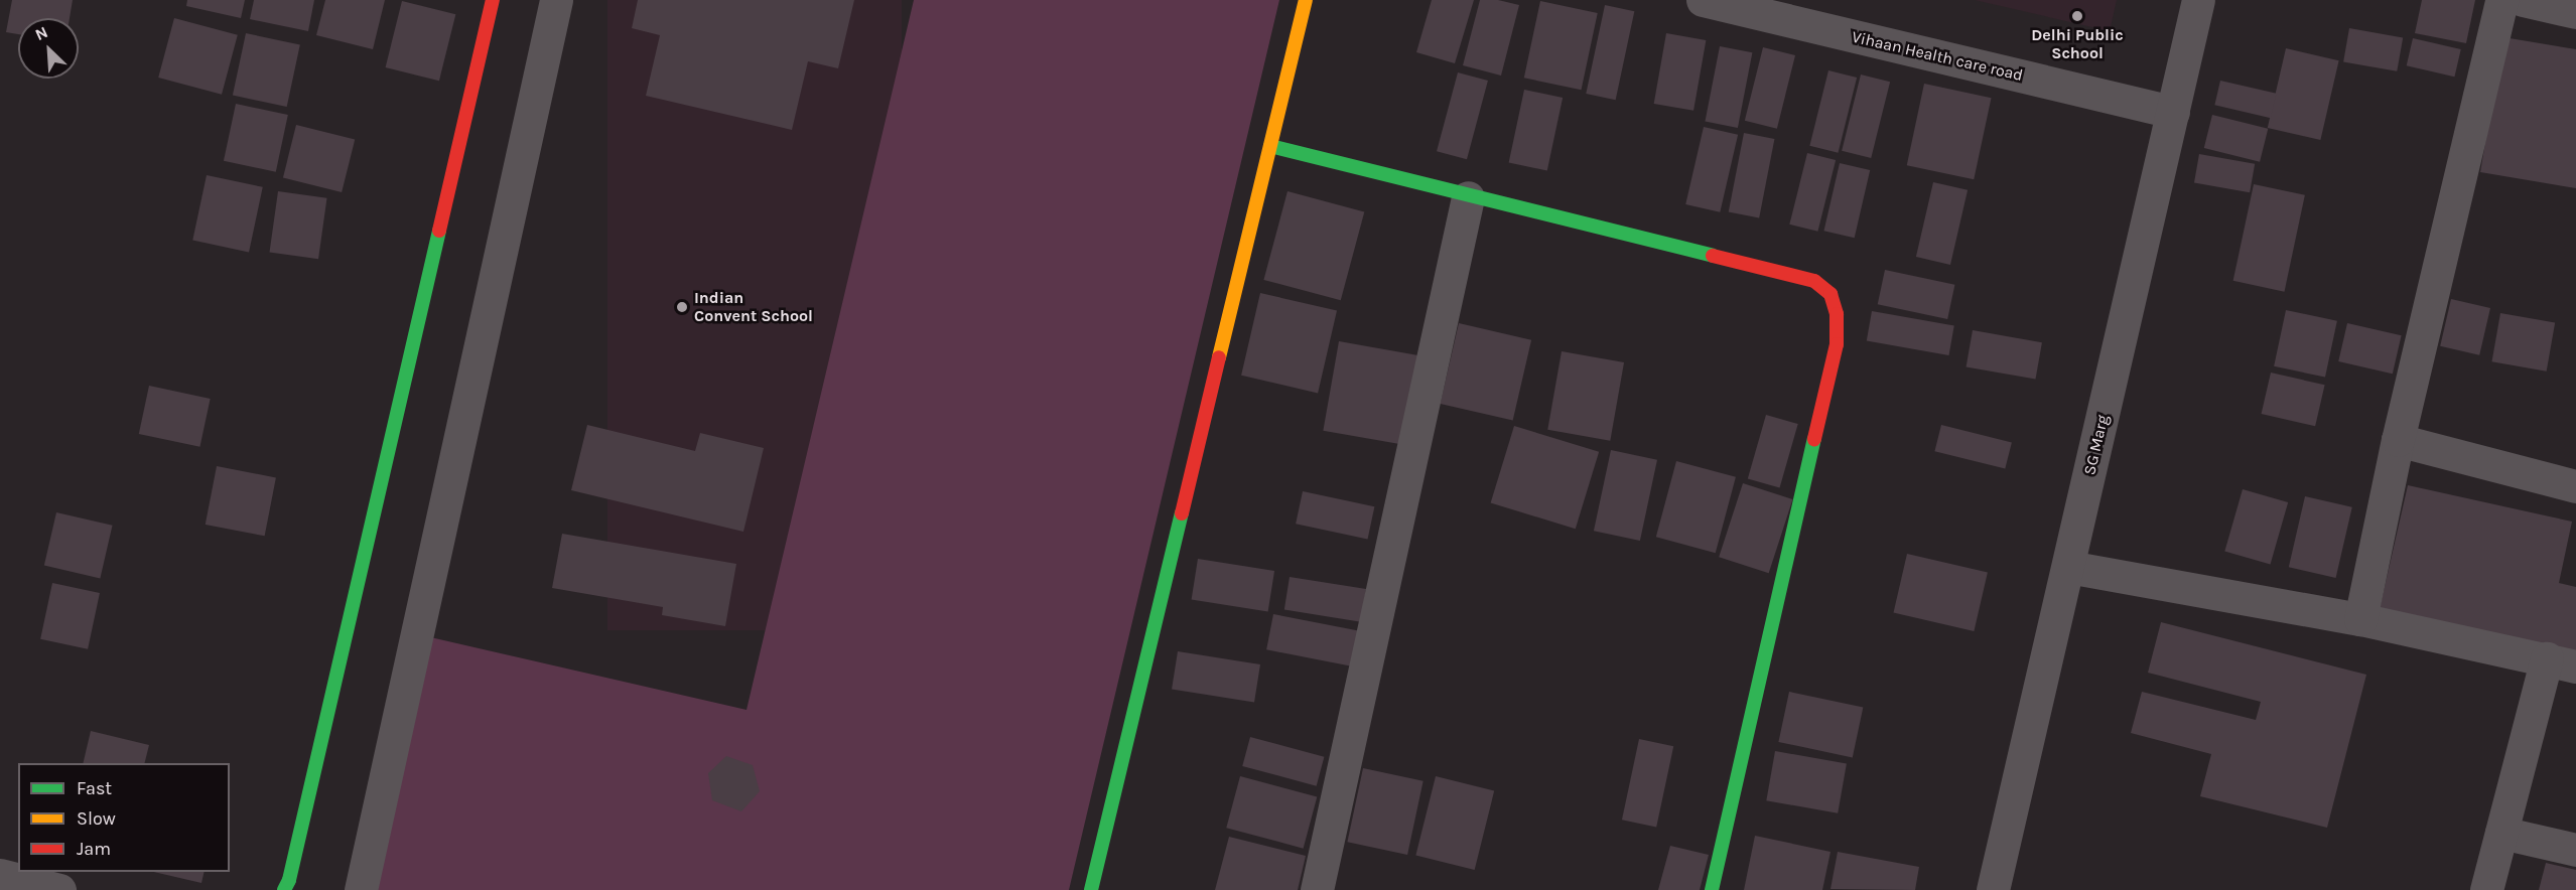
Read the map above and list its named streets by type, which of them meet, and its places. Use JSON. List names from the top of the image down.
{
  "streets": {
    "street": ["Vihaan Health care road", "SG Marg"]
  },
  "crossings": [
    ["Vihaan Health care road", "SG Marg"]
  ],
  "places": ["Delhi Public School", "Indian Convent School"],
  "legend": ["Fast", "Slow", "Jam"],
  "north": "top left"
}
